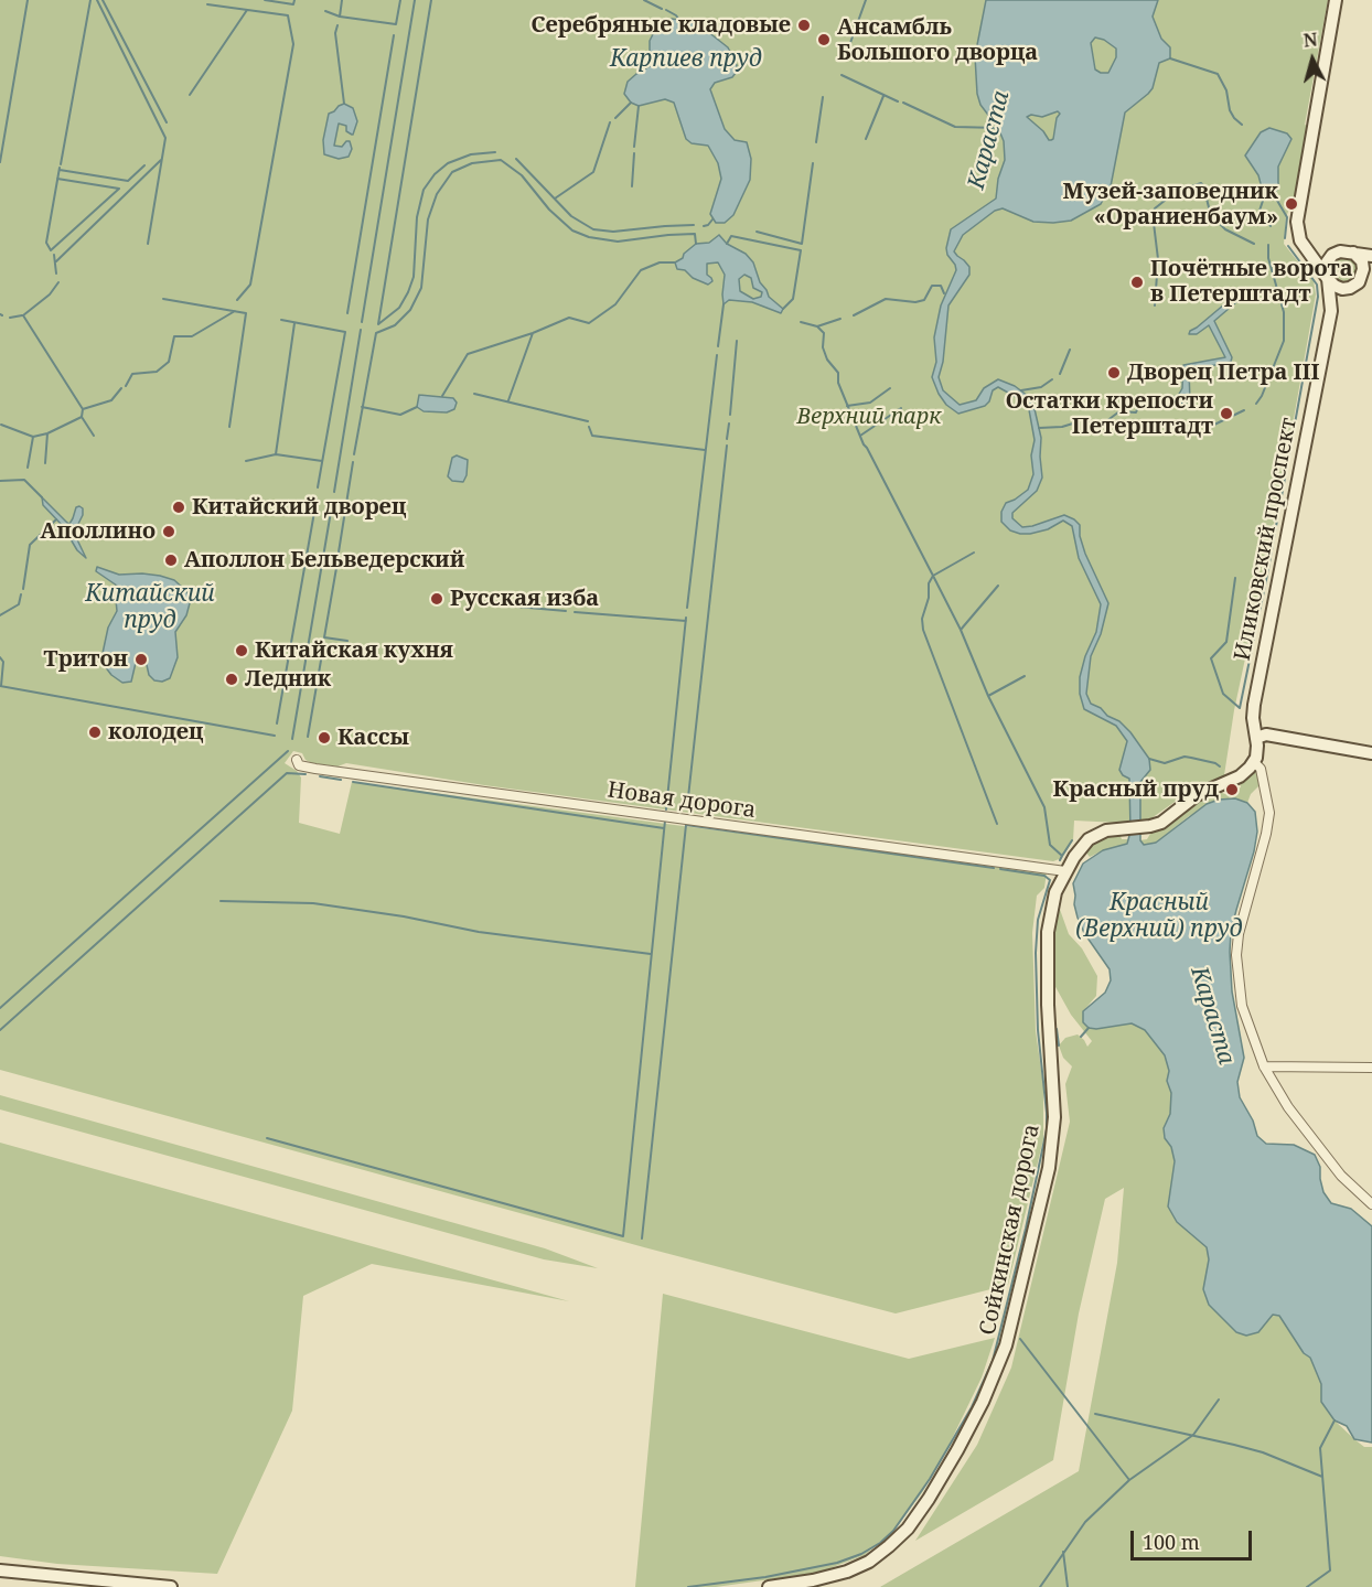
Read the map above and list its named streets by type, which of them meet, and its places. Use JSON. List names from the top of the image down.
{
  "streets": {
    "main road": ["Иликовский проспект", "Сойкинская дорога"],
    "street": ["Новая дорога"]
  },
  "crossings": [
    ["Иликовский проспект", "Сойкинская дорога"],
    ["Новая дорога", "Сойкинская дорога"]
  ],
  "water": [
    "Карпиев пруд",
    "Караста",
    "Китайский пруд",
    "Красный (Верхний) пруд"
  ],
  "parks": ["Верхний парк"],
  "places": [
    "Серебряные кладовые",
    "Ансамбль Большого дворца",
    "Музей-заповедник «Ораниенбаум»",
    "Почётные ворота в Петерштадт",
    "Дворец Петра III",
    "Остатки крепости Петерштадт",
    "Китайский дворец",
    "Аполлино",
    "Аполлон Бельведерский",
    "Русская изба",
    "Китайская кухня",
    "Тритон",
    "Ледник",
    "колодец",
    "Кассы",
    "Красный пруд"
  ],
  "scale_bar": "100 m",
  "north": "top"
}
